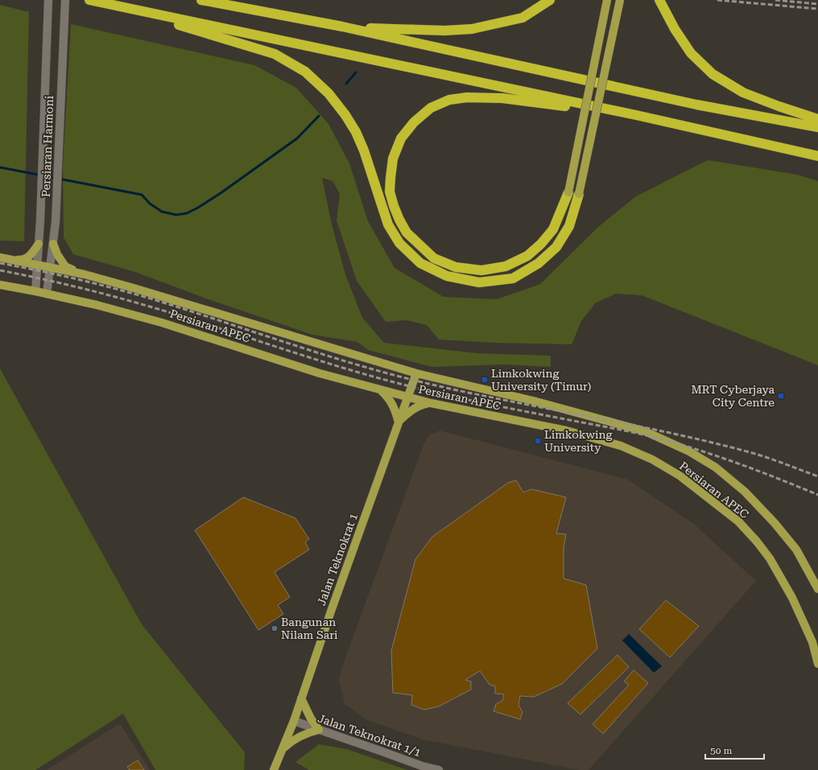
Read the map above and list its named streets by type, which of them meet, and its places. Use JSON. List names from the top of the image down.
{
  "streets": {
    "main road": ["Persiaran APEC", "Jalan Teknokrat 1"],
    "street": ["Persiaran Harmoni", "Jalan Teknokrat 1/1"]
  },
  "crossings": [
    ["Persiaran Harmoni", "Persiaran APEC"],
    ["Persiaran APEC", "Jalan Teknokrat 1"],
    ["Jalan Teknokrat 1", "Jalan Teknokrat 1/1"]
  ],
  "places": {
    "transit": ["Limkokwing University (Timur)", "MRT Cyberjaya City Centre", "Limkokwing University"],
    "other": ["Bangunan Nilam Sari"]
  },
  "scale_bar": "50 m"
}
